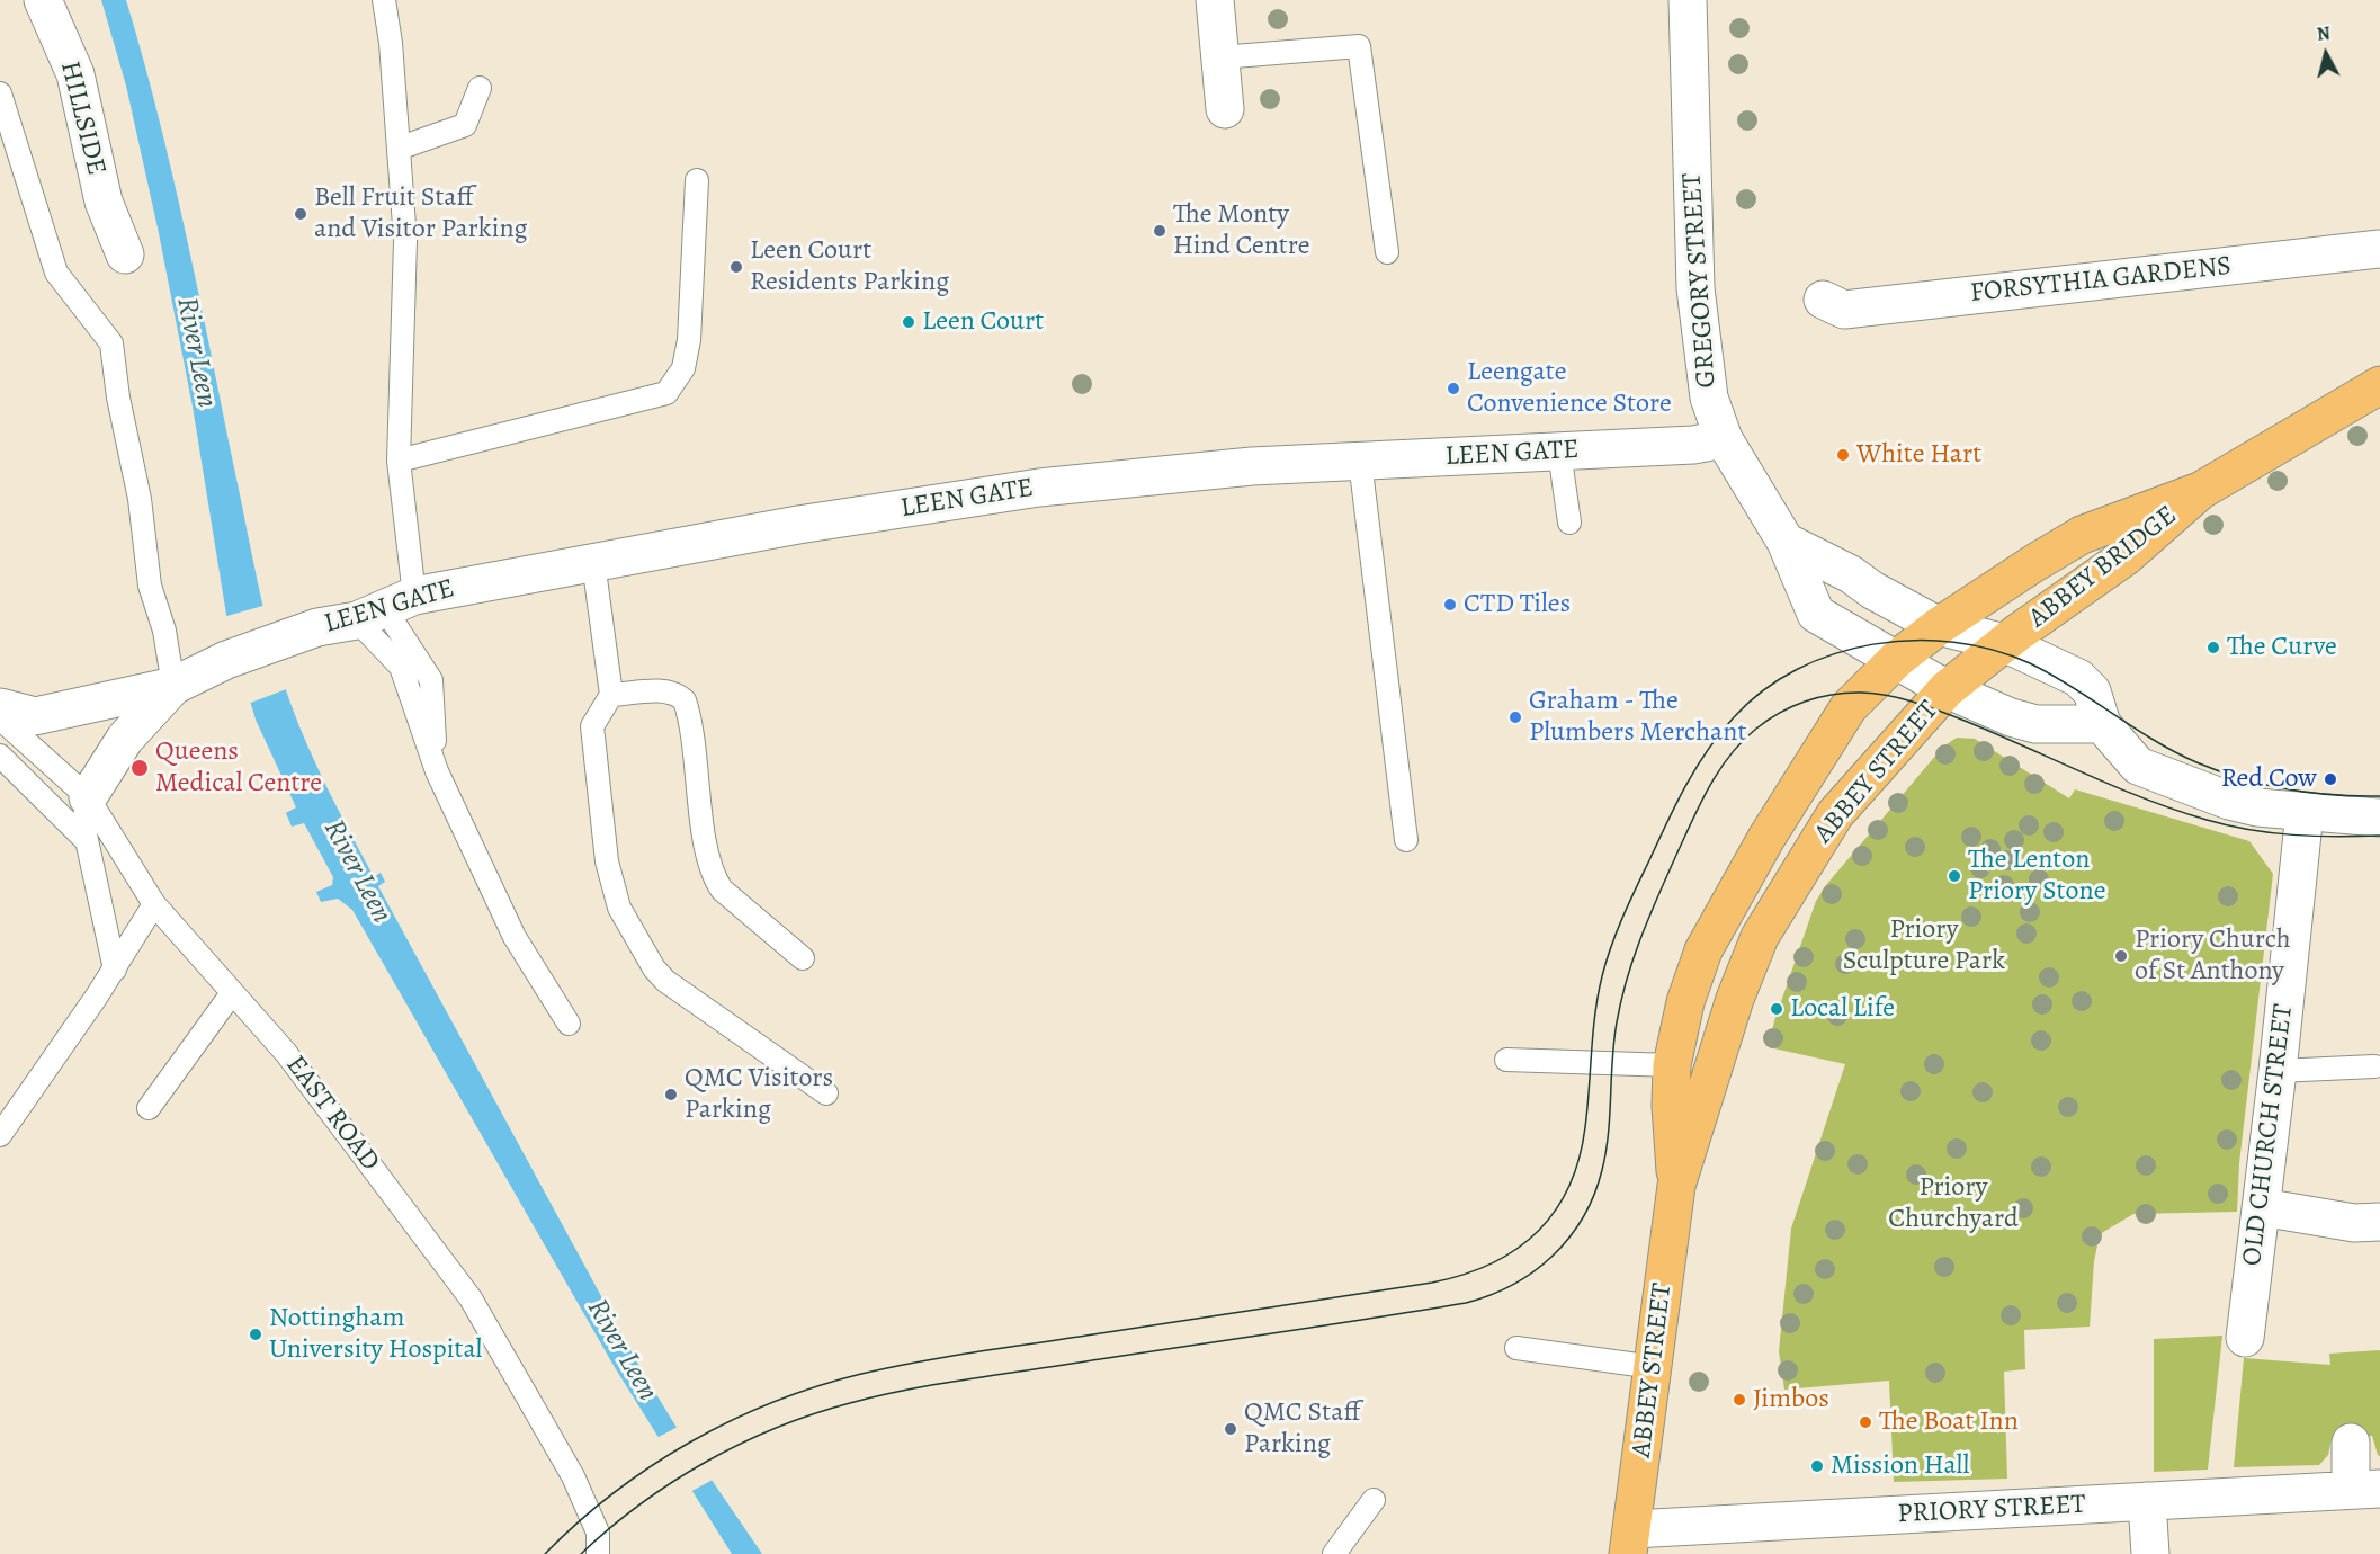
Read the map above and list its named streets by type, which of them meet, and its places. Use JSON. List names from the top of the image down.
{
  "streets": {
    "main road": ["ABBEY BRIDGE", "ABBEY STREET"],
    "street": [
      "HILLSIDE",
      "GREGORY STREET",
      "FORSYTHIA GARDENS",
      "LEEN GATE",
      "OLD CHURCH STREET",
      "PRIORY STREET"
    ],
    "lane": ["EAST ROAD"]
  },
  "crossings": [
    ["GREGORY STREET", "LEEN GATE"],
    ["GREGORY STREET", "ABBEY STREET"],
    ["ABBEY BRIDGE", "ABBEY STREET"],
    ["ABBEY STREET", "PRIORY STREET"]
  ],
  "water": ["River Leen"],
  "parks": ["Priory Sculpture Park", "Priory Churchyard"],
  "places": [
    "Bell Fruit Staff and Visitor Parking",
    "The Monty Hind Centre",
    "Leen Court Residents Parking",
    "Leen Court",
    "Leengate Convenience Store",
    "White Hart",
    "CTD Tiles",
    "The Curve",
    "Graham - The Plumbers Merchant",
    "Queens Medical Centre",
    "Red Cow",
    "The Lenton Priory Stone",
    "Priory Church of St Anthony",
    "Local Life",
    "QMC Visitors Parking",
    "Nottingham University Hospital",
    "Jimbos",
    "The Boat Inn",
    "QMC Staff Parking",
    "Mission Hall"
  ],
  "north": "top"
}
